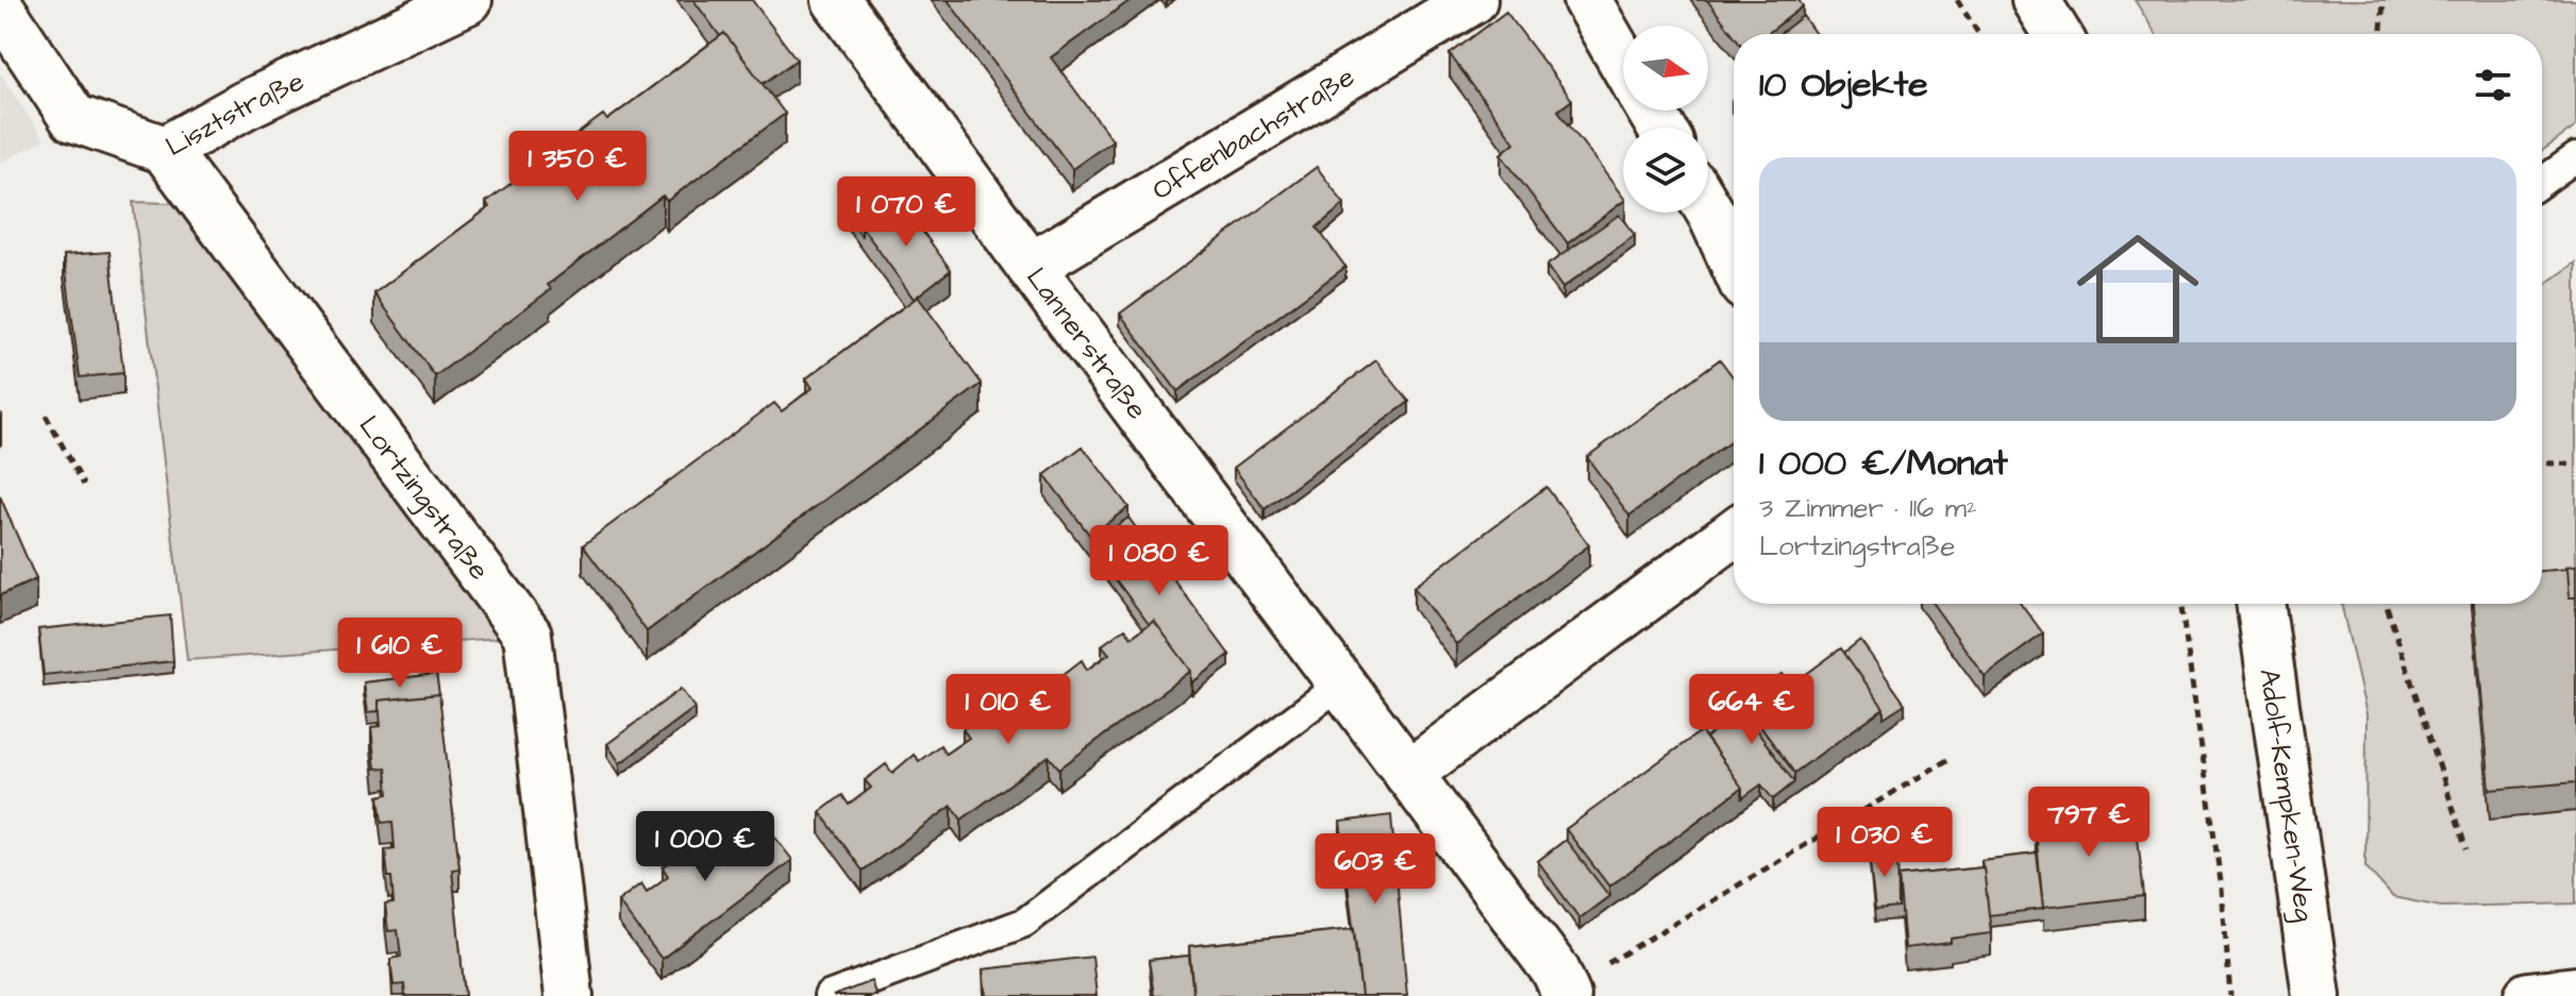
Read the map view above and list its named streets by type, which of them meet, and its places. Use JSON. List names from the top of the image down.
{
  "streets": {
    "street": [
      "Lisztstraße",
      "Offenbachstraße",
      "Lannerstraße",
      "Lortzingstraße",
      "Adolf-Kempken-Weg"
    ]
  },
  "crossings": [
    ["Lisztstraße", "Lortzingstraße"],
    ["Offenbachstraße", "Lannerstraße"]
  ],
  "north": "right",
  "page": {
    "heading": "10 Objekte",
    "price": [
      "1 350 €",
      "1 070 €",
      "1 080 €",
      "1 610 €",
      "1 010 €",
      "664 €",
      "797 €",
      "1 030 €",
      "1 000 €",
      "603 €"
    ],
    "list": [
      {
        "name": "1 000 €/Monat",
        "note": "3 Zimmer · 116 m² · Lortzingstraße"
      }
    ]
  }
}
